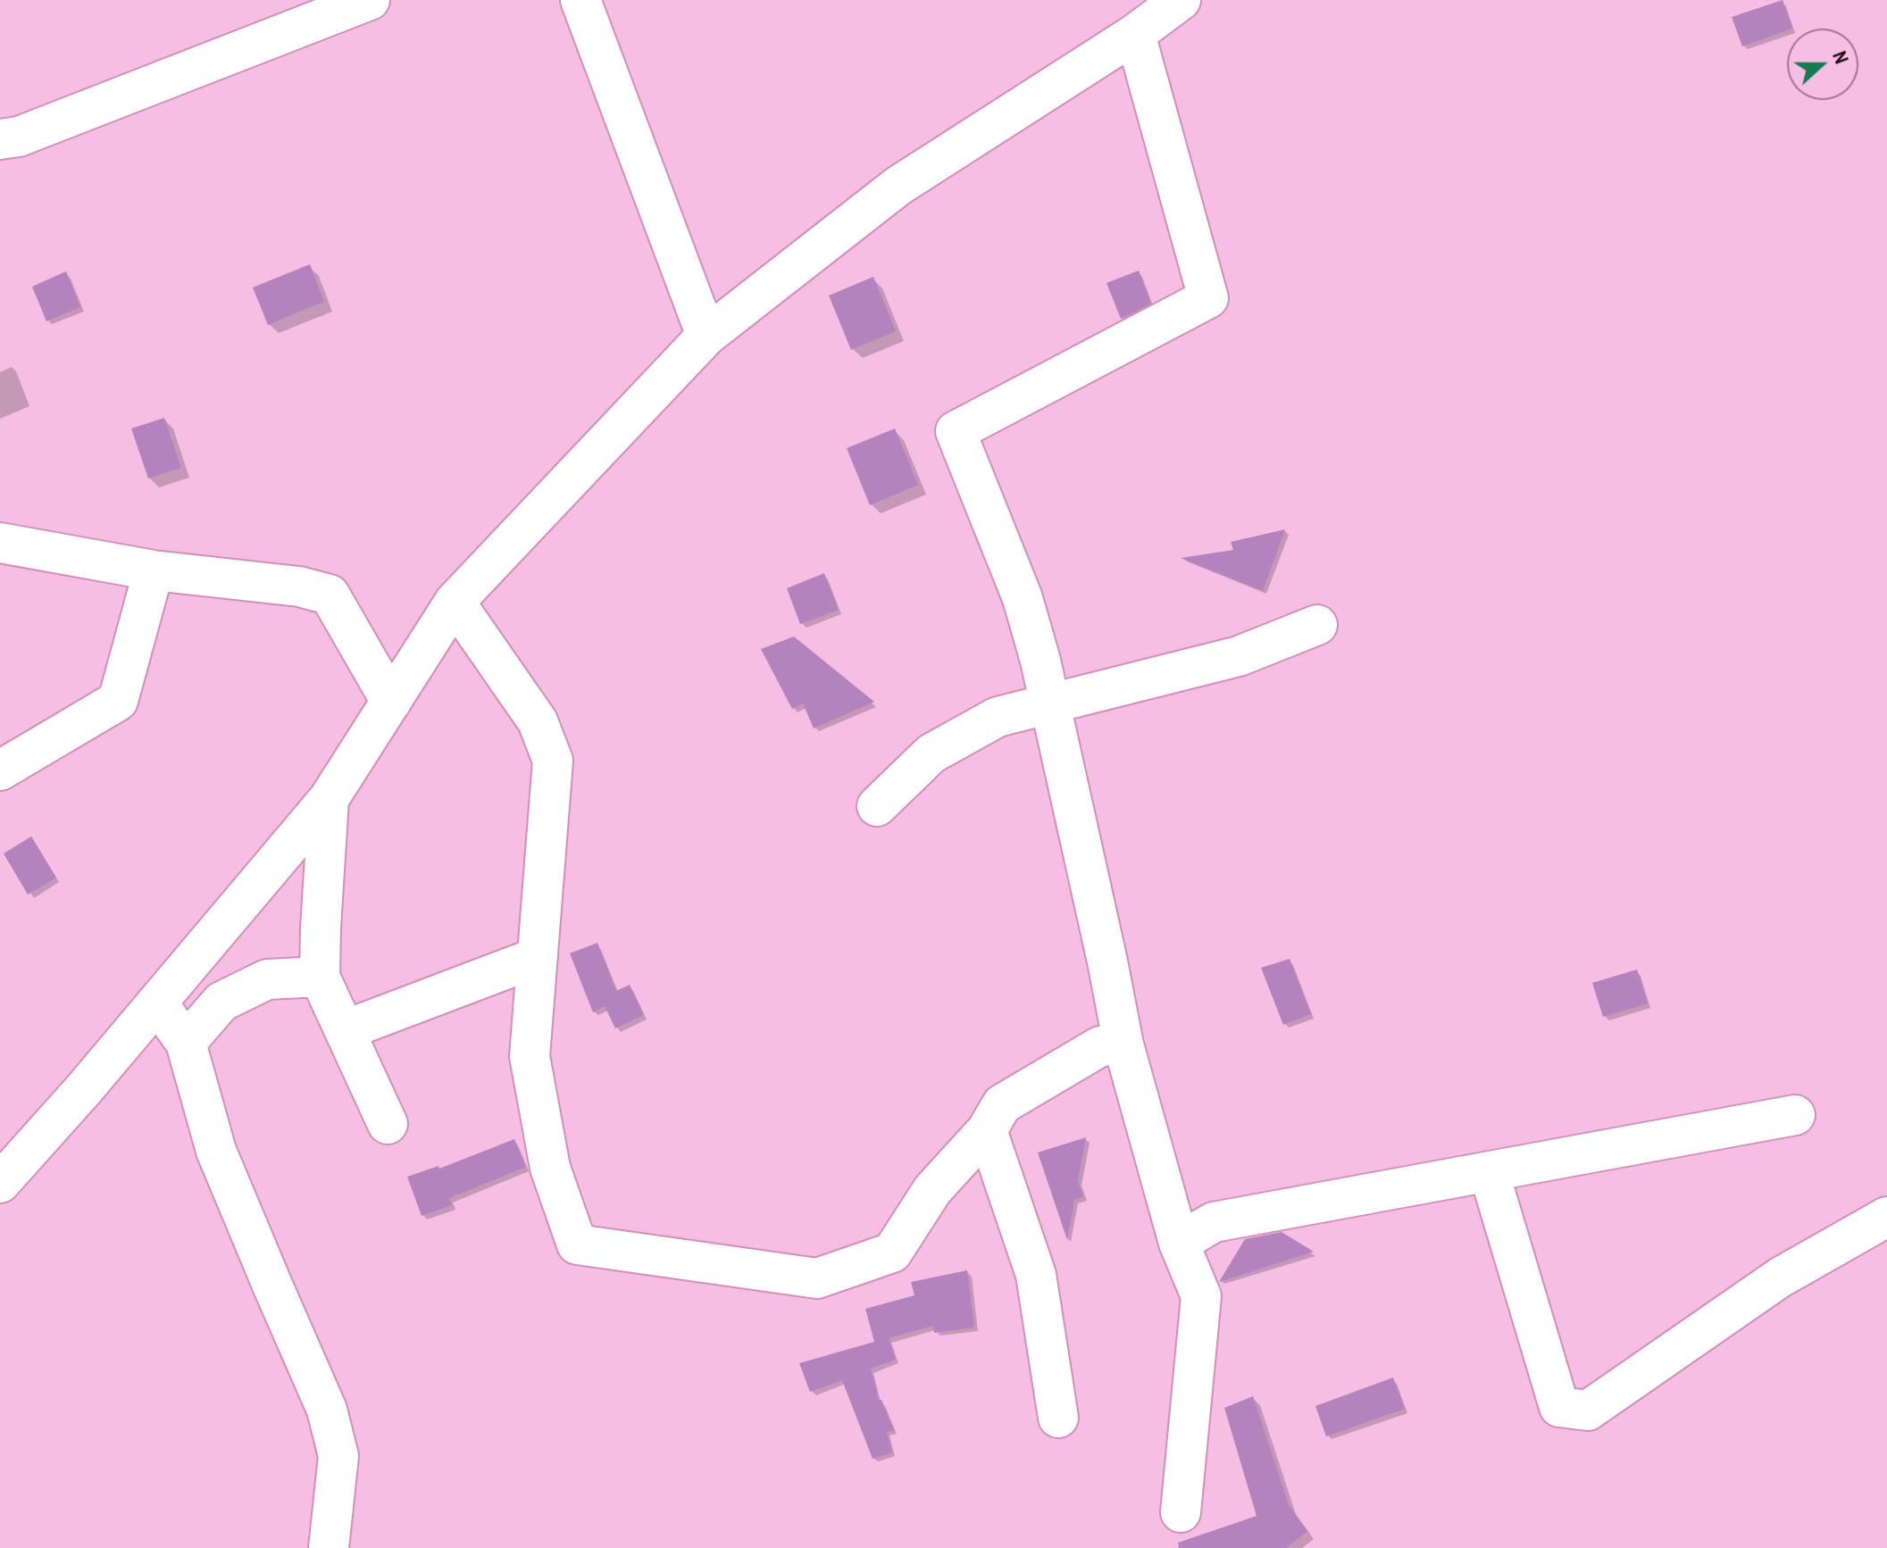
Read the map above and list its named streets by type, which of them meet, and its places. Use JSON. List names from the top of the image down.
{
  "north": "right"
}
